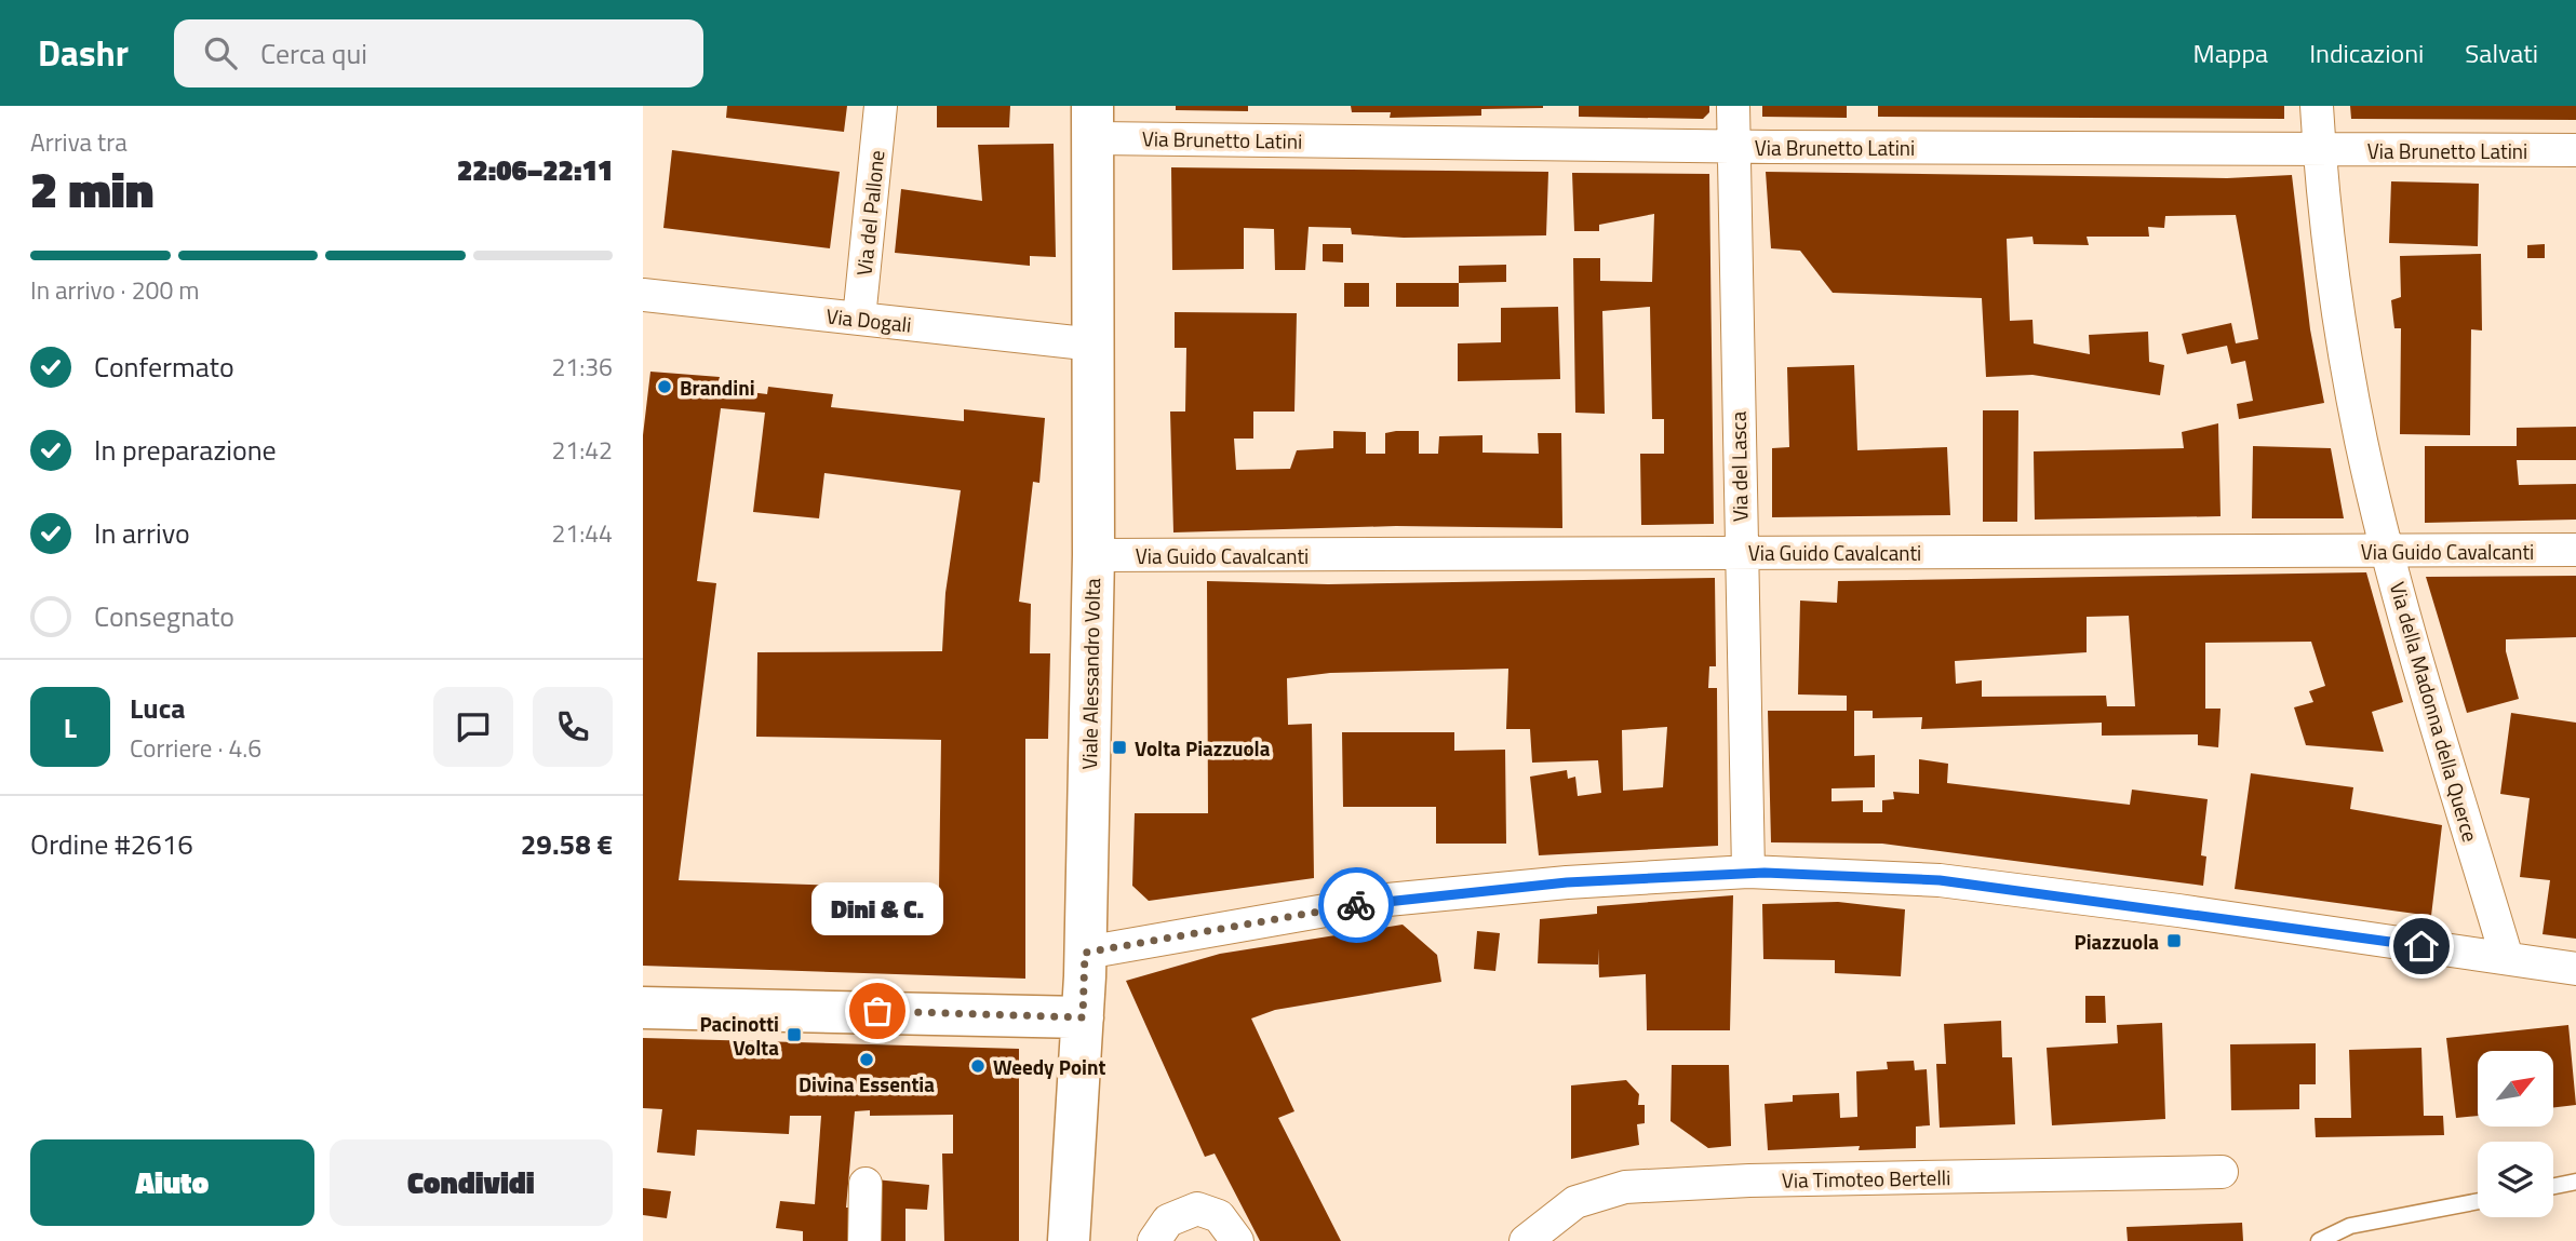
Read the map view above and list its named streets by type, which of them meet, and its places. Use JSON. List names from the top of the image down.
{
  "streets": {
    "main road": ["Viale Alessandro Volta"],
    "street": [
      "Via Brunetto Latini",
      "Via del Pallone",
      "Via Dogali",
      "Via del Lasca",
      "Via Guido Cavalcanti",
      "Via della Madonna della Querce",
      "Via Timoteo Bertelli"
    ]
  },
  "crossings": [
    ["Via Brunetto Latini", "Via del Lasca"],
    ["Via Brunetto Latini", "Viale Alessandro Volta"],
    ["Via Brunetto Latini", "Via della Madonna della Querce"],
    ["Via del Pallone", "Via Dogali"],
    ["Via Dogali", "Viale Alessandro Volta"],
    ["Via del Lasca", "Via Guido Cavalcanti"],
    ["Via Guido Cavalcanti", "Viale Alessandro Volta"],
    ["Via Guido Cavalcanti", "Via della Madonna della Querce"]
  ],
  "places": {
    "other": [
      "Brandini",
      "Dini & C.",
      "Divina Essentia",
      "Weedy Point"
    ],
    "transit": ["Volta Piazzuola", "Piazzuola", "Pacinotti Volta"]
  },
  "north": "top right",
  "page": {
    "header": "Dashr",
    "search": "Cerca qui",
    "nav": ["Mappa", "Indicazioni", "Salvati"],
    "heading": ["2 min", "Arriva tra", "22:06–22:11"],
    "panel": [
      "Luca",
      "Corriere · 4.6",
      "Ordine #2616",
      "29.58 €"
    ],
    "bar": "In arrivo · 200 m",
    "list": [
      ["Confermato", "21:36"],
      ["In preparazione", "21:42"],
      ["In arrivo", "21:44"],
      "Consegnato"
    ],
    "round": "L",
    "bubble": "Dini & C.",
    "buttons": ["Aiuto", "Condividi"]
  }
}
